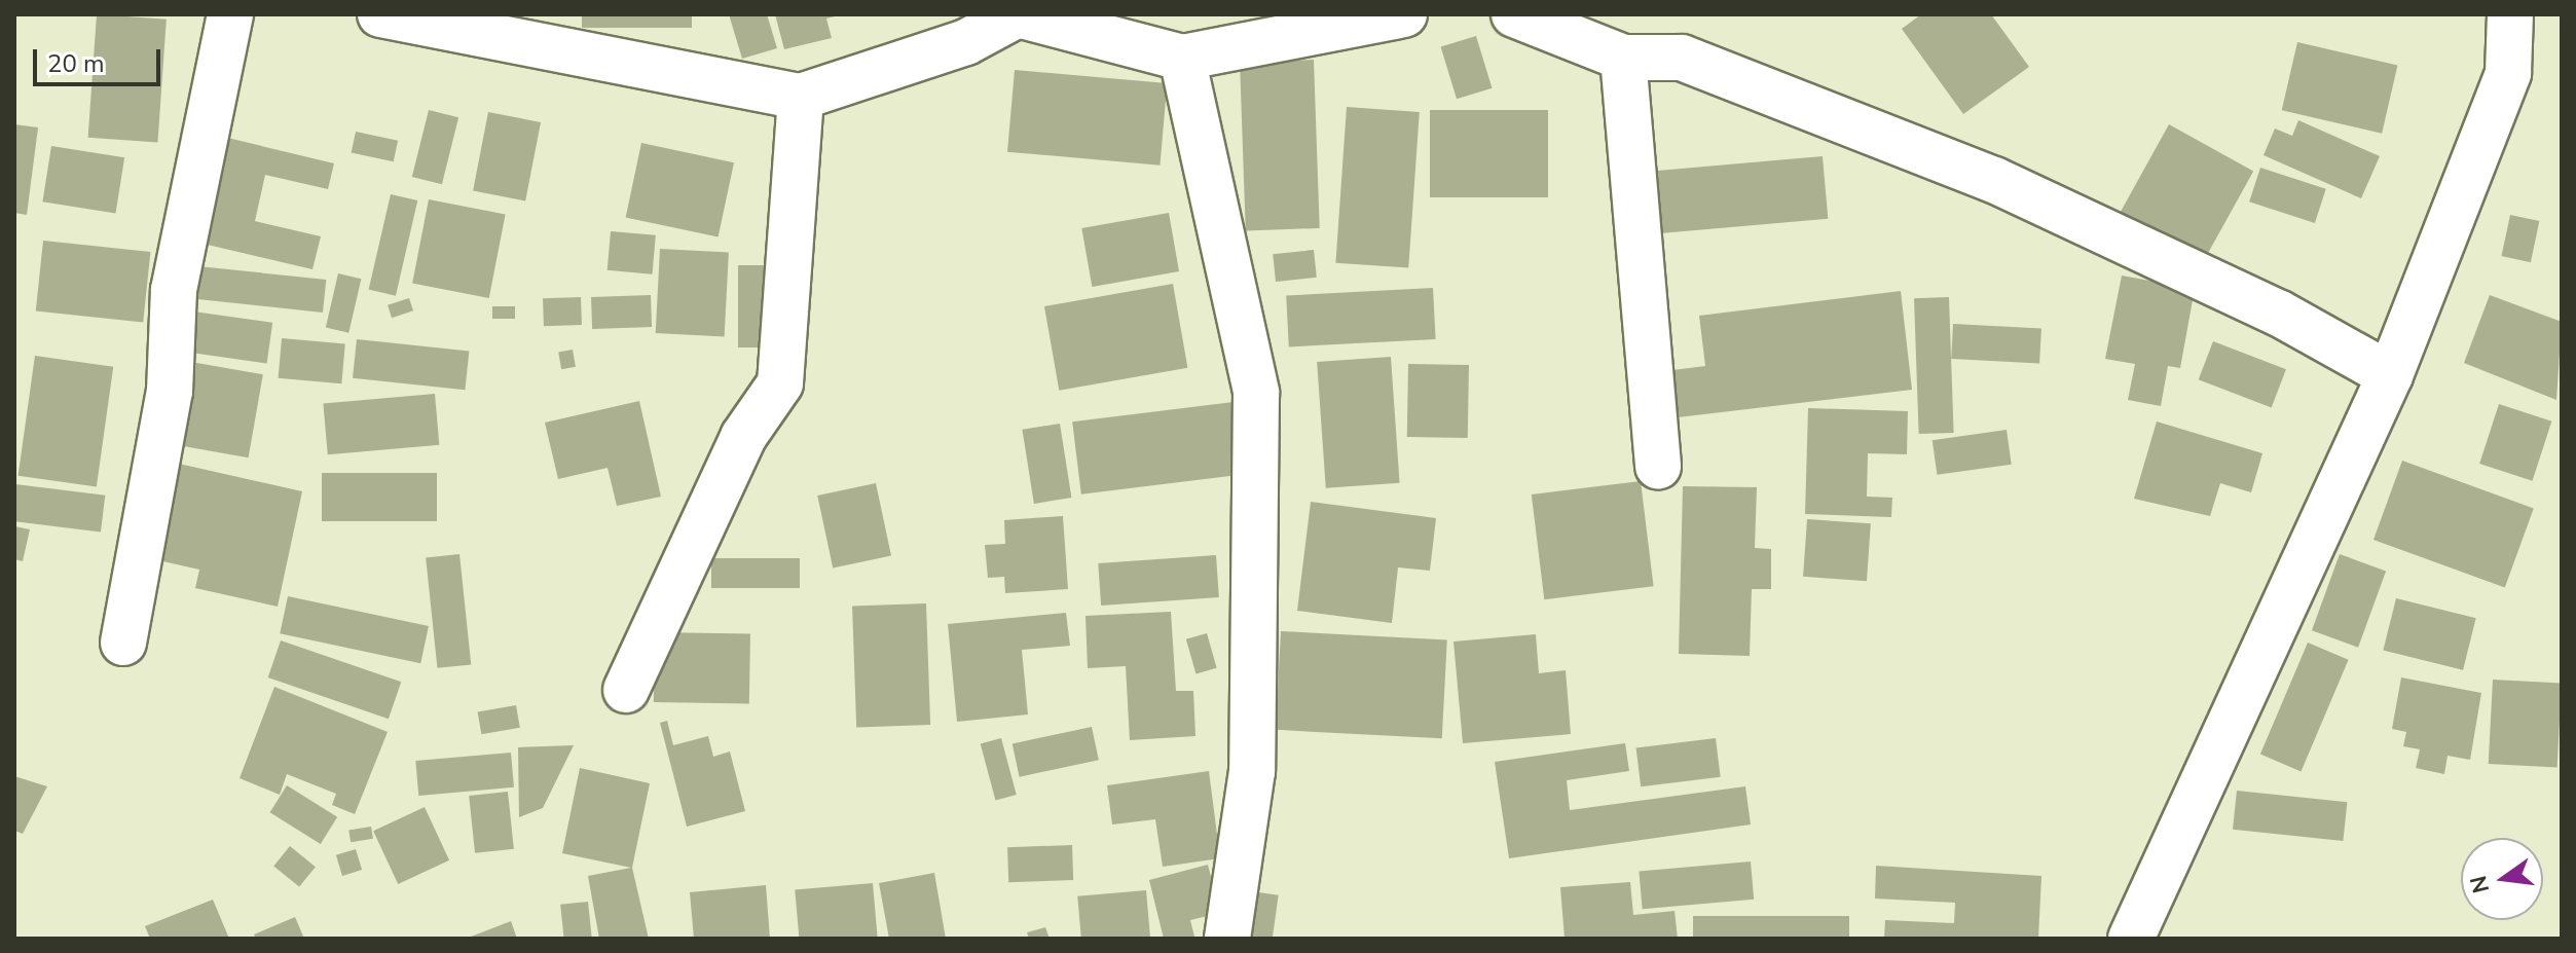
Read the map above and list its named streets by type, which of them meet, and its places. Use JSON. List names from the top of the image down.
{
  "scale_bar": "20 m",
  "north": "left"
}
